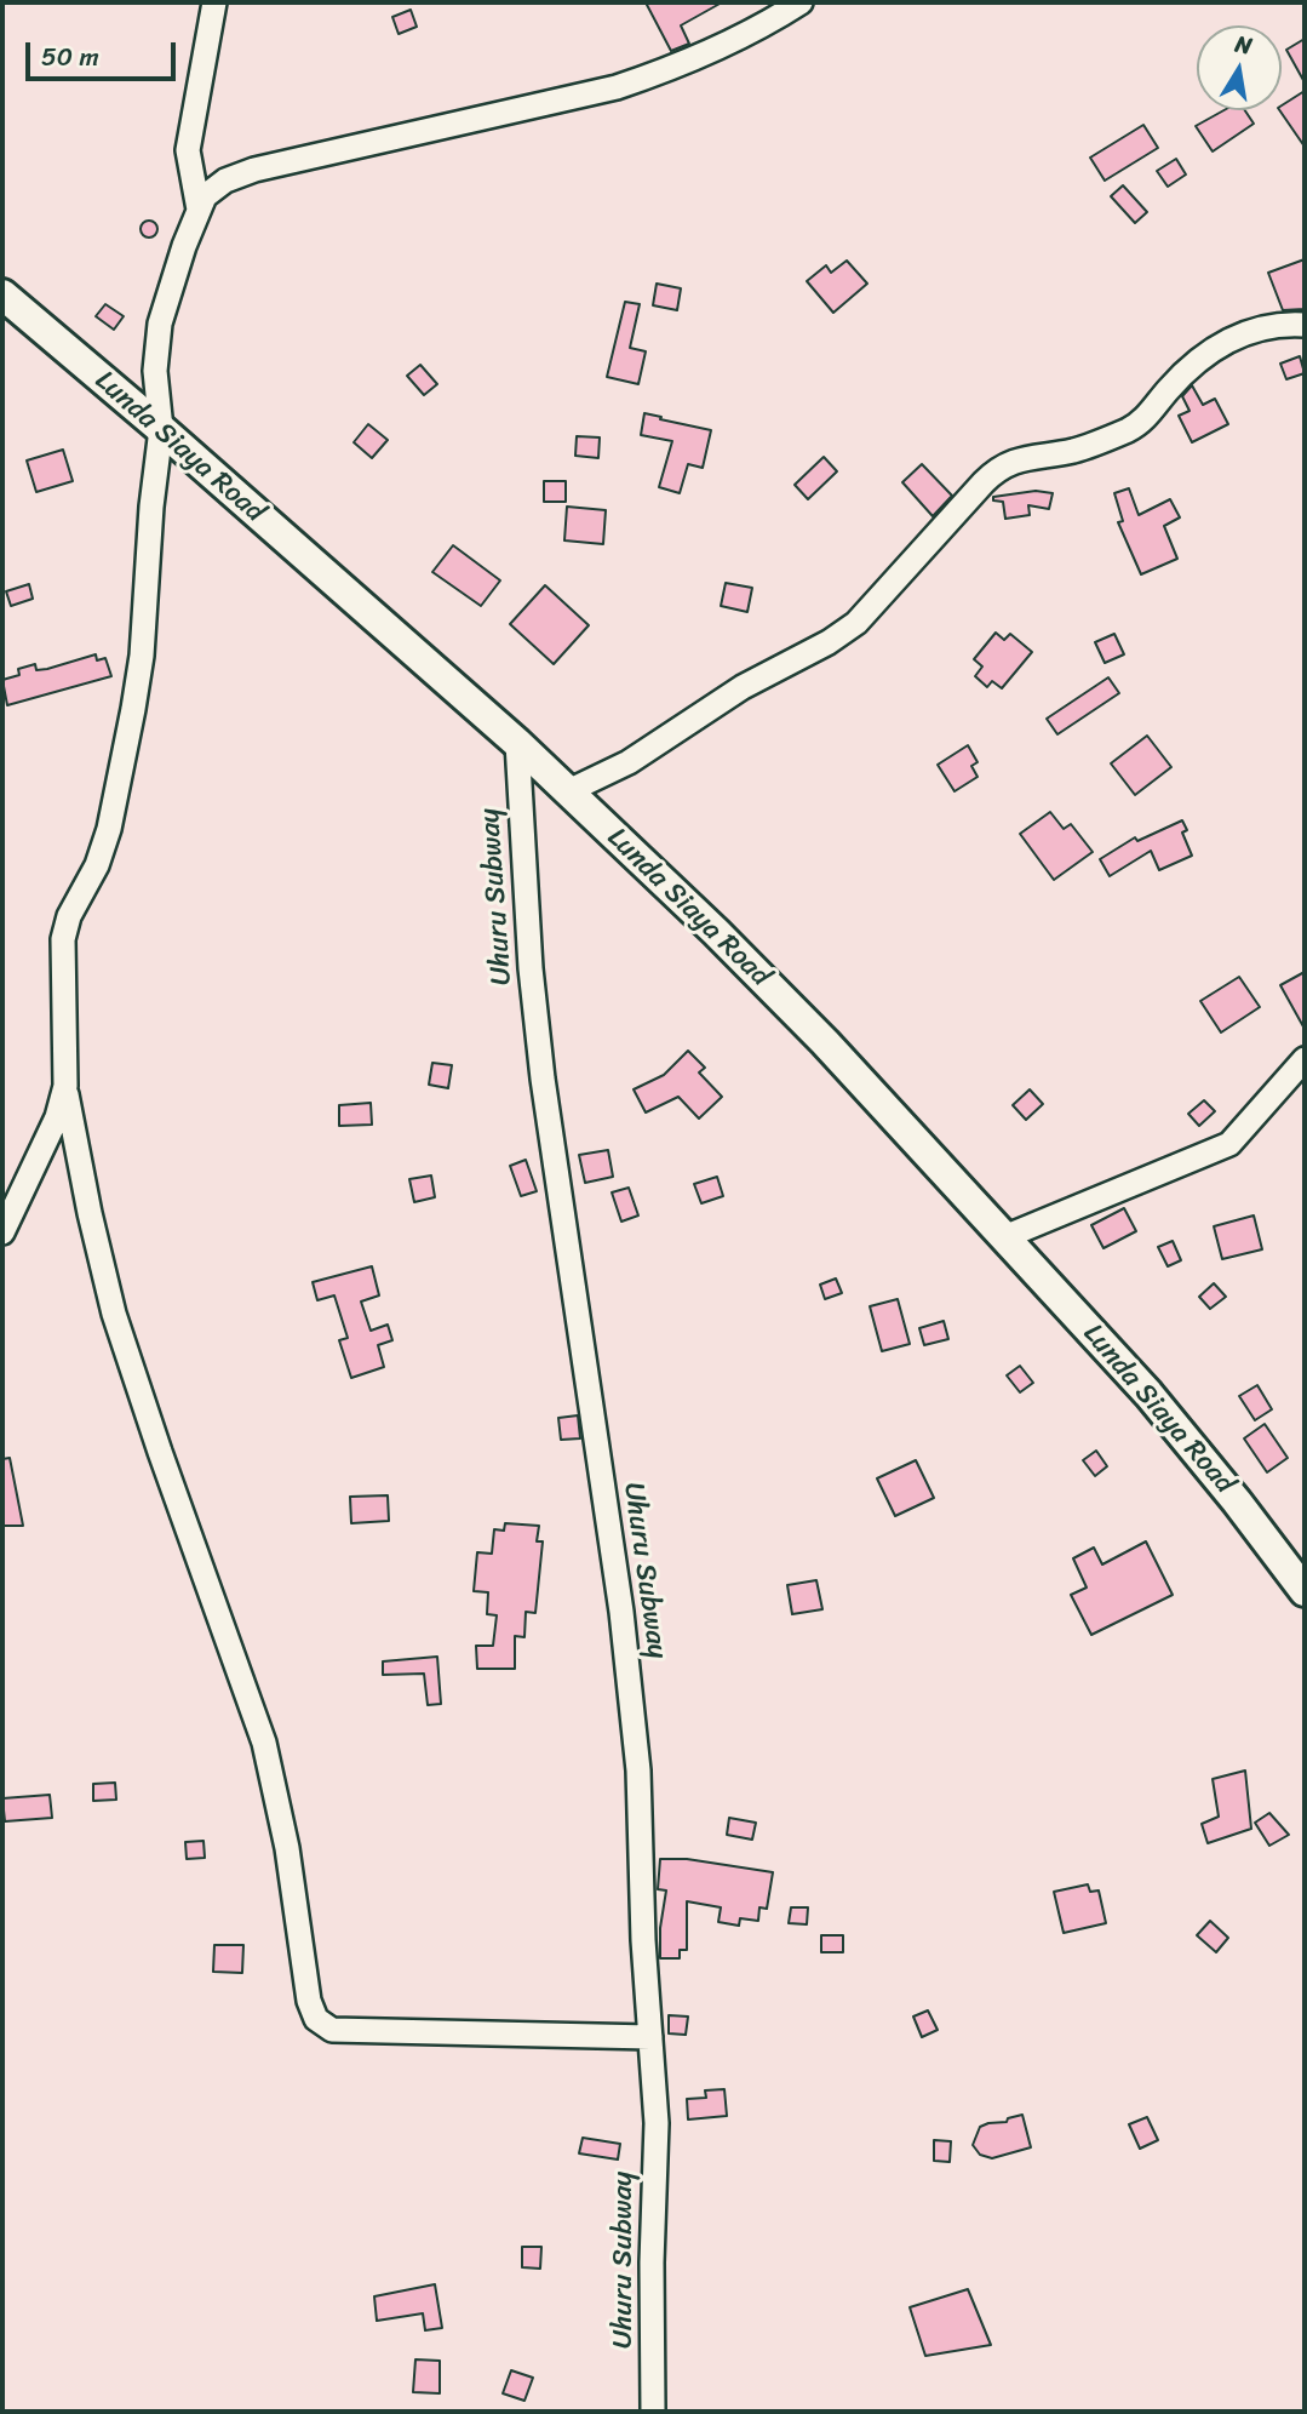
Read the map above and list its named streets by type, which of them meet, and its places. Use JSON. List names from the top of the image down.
{
  "streets": {
    "main road": ["Lunda Siaya Road"],
    "street": ["Uhuru Subway"]
  },
  "crossings": [
    ["Lunda Siaya Road", "Uhuru Subway"]
  ],
  "scale_bar": "50 m",
  "north": "top"
}
